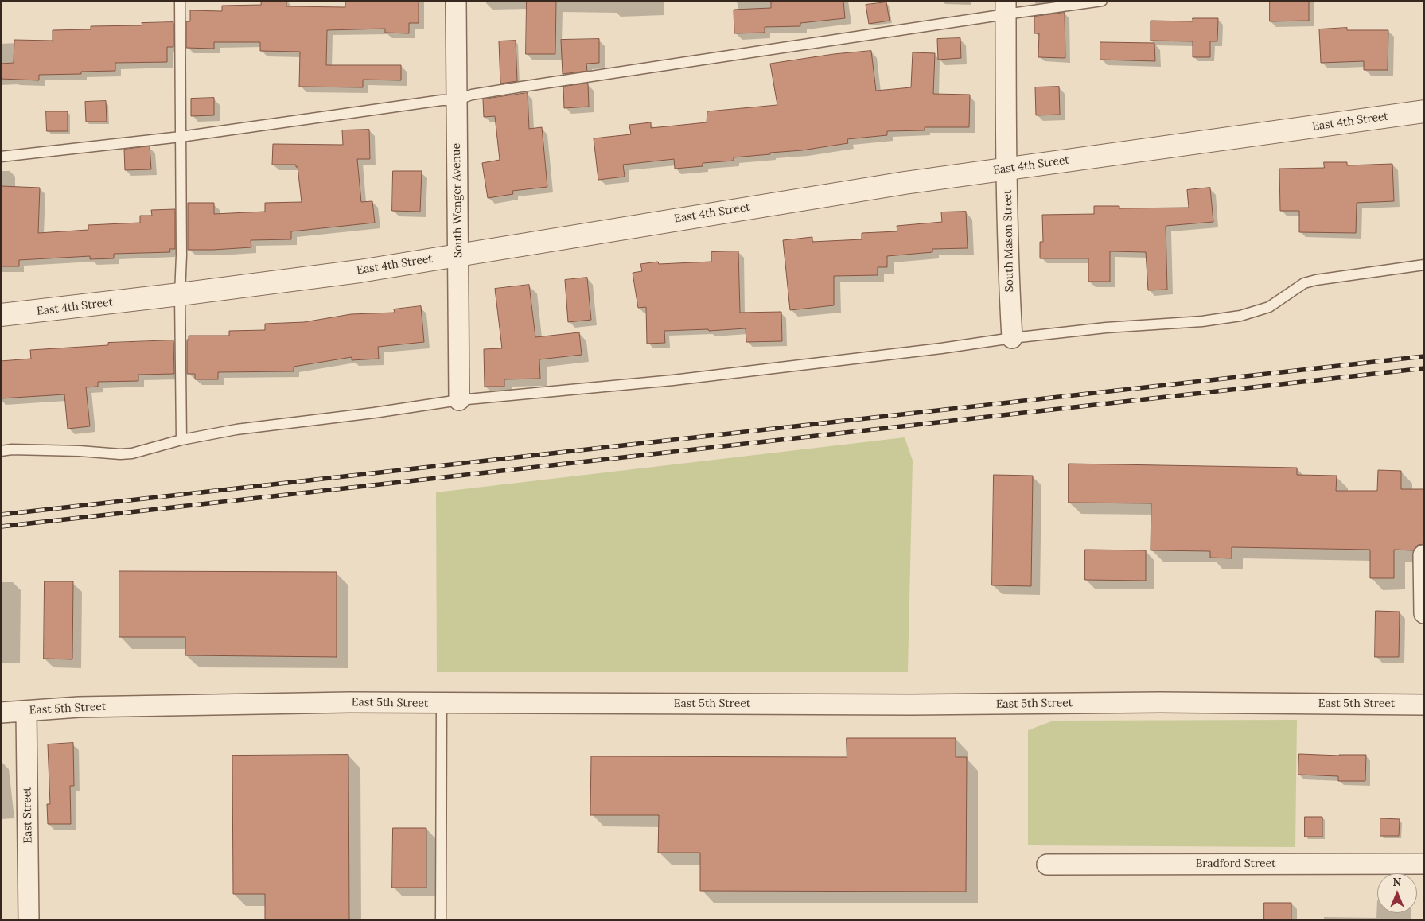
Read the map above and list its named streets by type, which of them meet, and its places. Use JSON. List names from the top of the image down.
{
  "streets": {
    "street": [
      "East 4th Street",
      "South Wenger Avenue",
      "South Mason Street",
      "East 5th Street",
      "East Street",
      "Bradford Street"
    ]
  },
  "crossings": [
    ["East 4th Street", "South Wenger Avenue"],
    ["East 4th Street", "South Mason Street"],
    ["East 5th Street", "East Street"]
  ],
  "north": "top"
}
